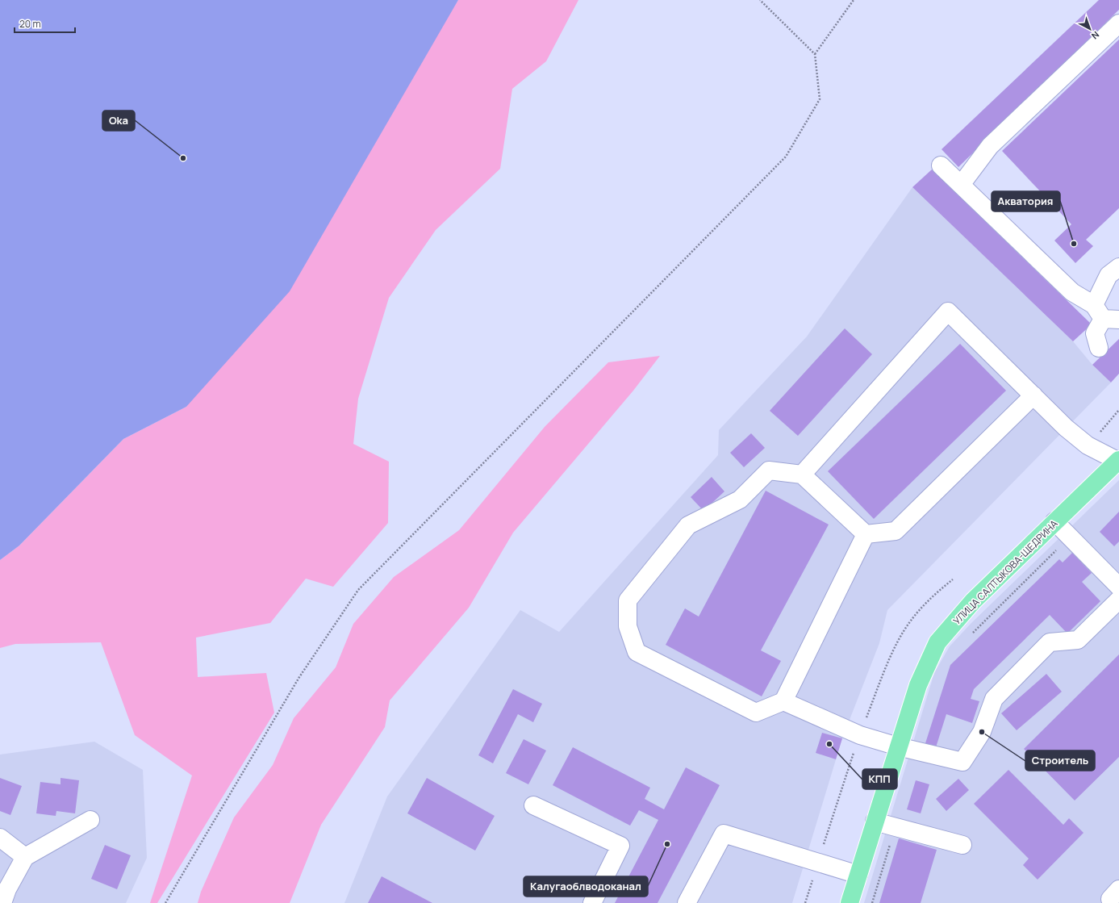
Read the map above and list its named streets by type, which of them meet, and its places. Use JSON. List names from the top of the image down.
{
  "streets": {
    "main road": ["УЛИЦА САЛТЫКОВА-ЩЕДРИНА"]
  },
  "places": [
    "Oka",
    "Акватория",
    "Строитель",
    "КПП",
    "Калугаоблводоканал"
  ],
  "scale_bar": "20 m",
  "north": "bottom right"
}
